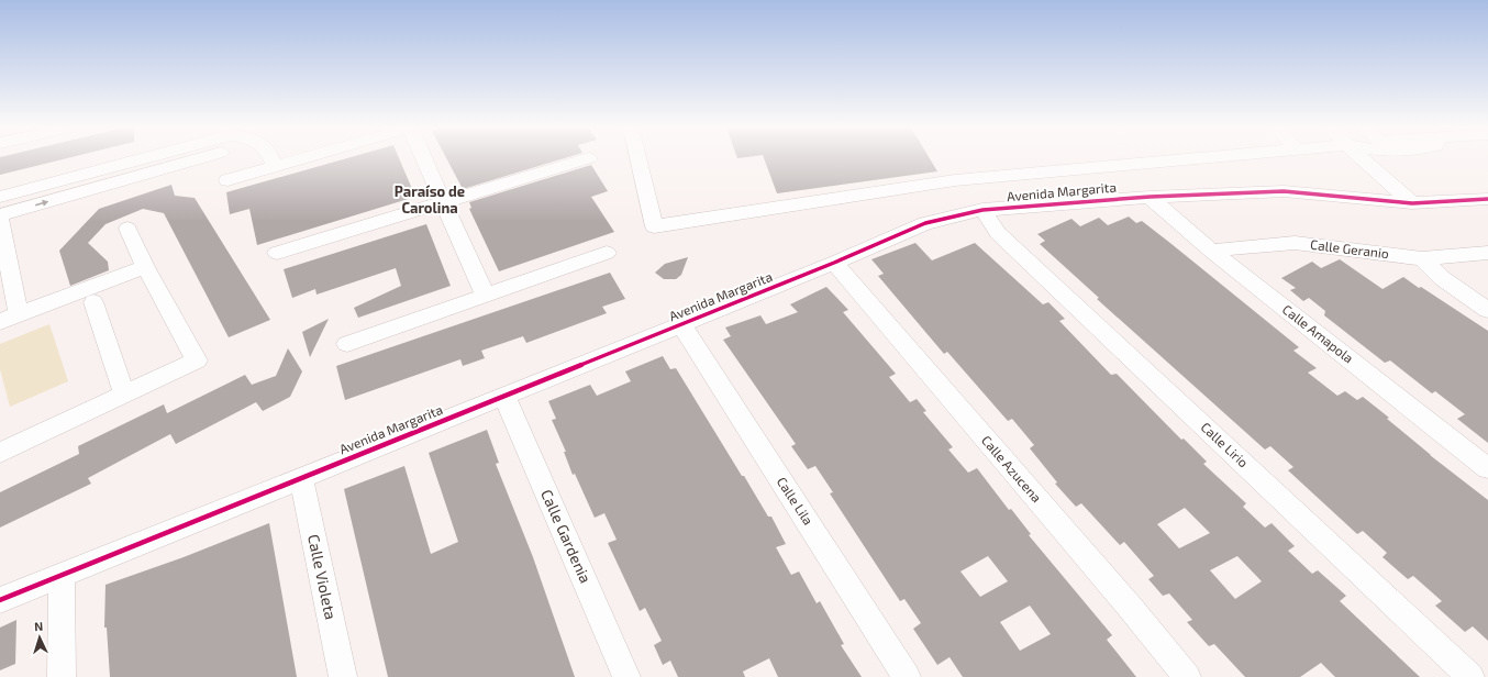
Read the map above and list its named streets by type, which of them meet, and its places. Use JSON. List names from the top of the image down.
{
  "streets": {
    "street": [
      "Avenida Margarita",
      "Calle Geranio",
      "Calle Amapola",
      "Calle Lirio",
      "Calle Azucena",
      "Calle Lila",
      "Calle Gardenia",
      "Calle Violeta"
    ]
  },
  "crossings": [
    ["Avenida Margarita", "Calle Amapola"],
    ["Avenida Margarita", "Calle Lirio"],
    ["Avenida Margarita", "Calle Azucena"],
    ["Avenida Margarita", "Calle Lila"],
    ["Avenida Margarita", "Calle Gardenia"],
    ["Avenida Margarita", "Calle Violeta"],
    ["Calle Geranio", "Calle Amapola"]
  ],
  "districts": ["Paraíso de Carolina"],
  "north": "top"
}
